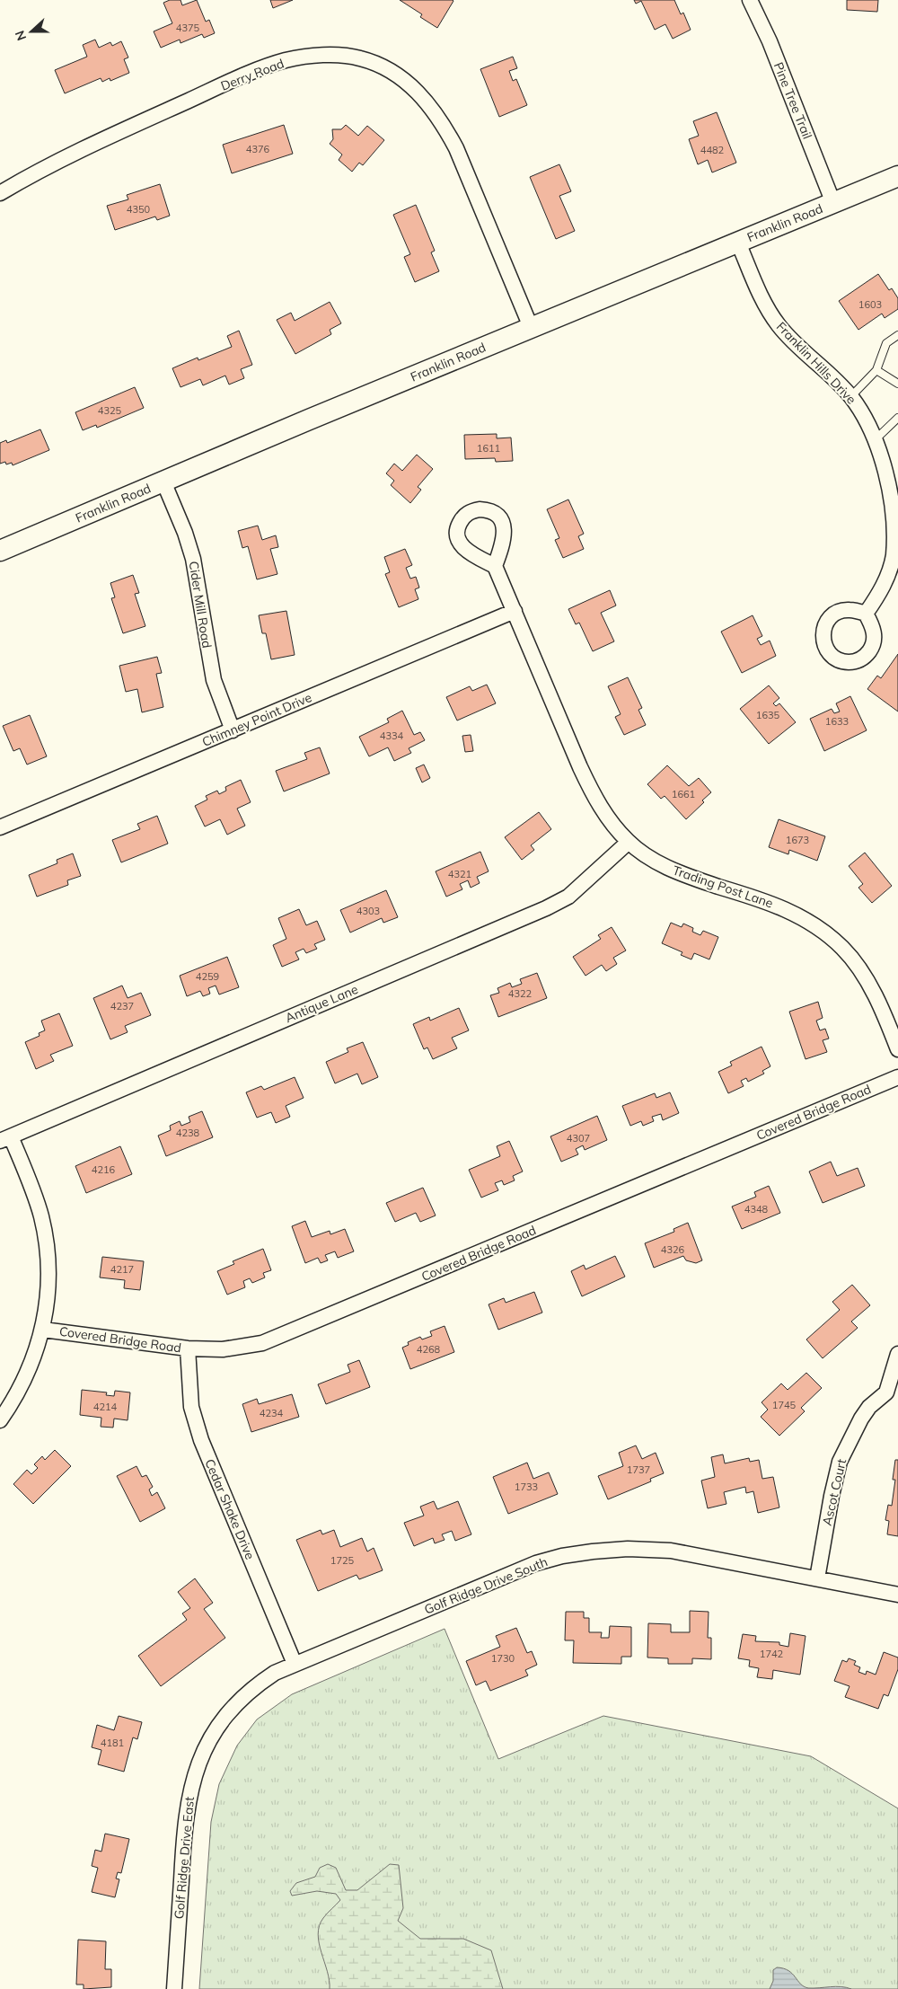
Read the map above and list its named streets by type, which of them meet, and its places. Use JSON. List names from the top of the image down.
{
  "streets": {
    "street": [
      "Derry Road",
      "Pine Tree Trail",
      "Franklin Road",
      "Franklin Hills Drive",
      "Cider Mill Road",
      "Chimney Point Drive",
      "Trading Post Lane",
      "Antique Lane",
      "Covered Bridge Road",
      "Ascot Court",
      "Cedar Shake Drive",
      "Golf Ridge Drive South",
      "Golf Ridge Drive East"
    ]
  },
  "crossings": [
    ["Derry Road", "Franklin Road"],
    ["Pine Tree Trail", "Franklin Road"],
    ["Franklin Road", "Franklin Hills Drive"],
    ["Franklin Road", "Cider Mill Road"],
    ["Cider Mill Road", "Chimney Point Drive"],
    ["Chimney Point Drive", "Trading Post Lane"],
    ["Trading Post Lane", "Antique Lane"],
    ["Covered Bridge Road", "Cedar Shake Drive"],
    ["Ascot Court", "Golf Ridge Drive South"],
    ["Cedar Shake Drive", "Golf Ridge Drive South"],
    ["Cedar Shake Drive", "Golf Ridge Drive East"],
    ["Golf Ridge Drive South", "Golf Ridge Drive East"]
  ],
  "house_numbers": [
    "4375",
    "4376",
    "4482",
    "4350",
    "1603",
    "4325",
    "1611",
    "1635",
    "1633",
    "4334",
    "1661",
    "1673",
    "4321",
    "4303",
    "4259",
    "4322",
    "4237",
    "4238",
    "4307",
    "4216",
    "4348",
    "4326",
    "4217",
    "4268",
    "1745",
    "4214",
    "4234",
    "1737",
    "1733",
    "1725",
    "1742",
    "1730",
    "4181"
  ],
  "north": "left"
}
